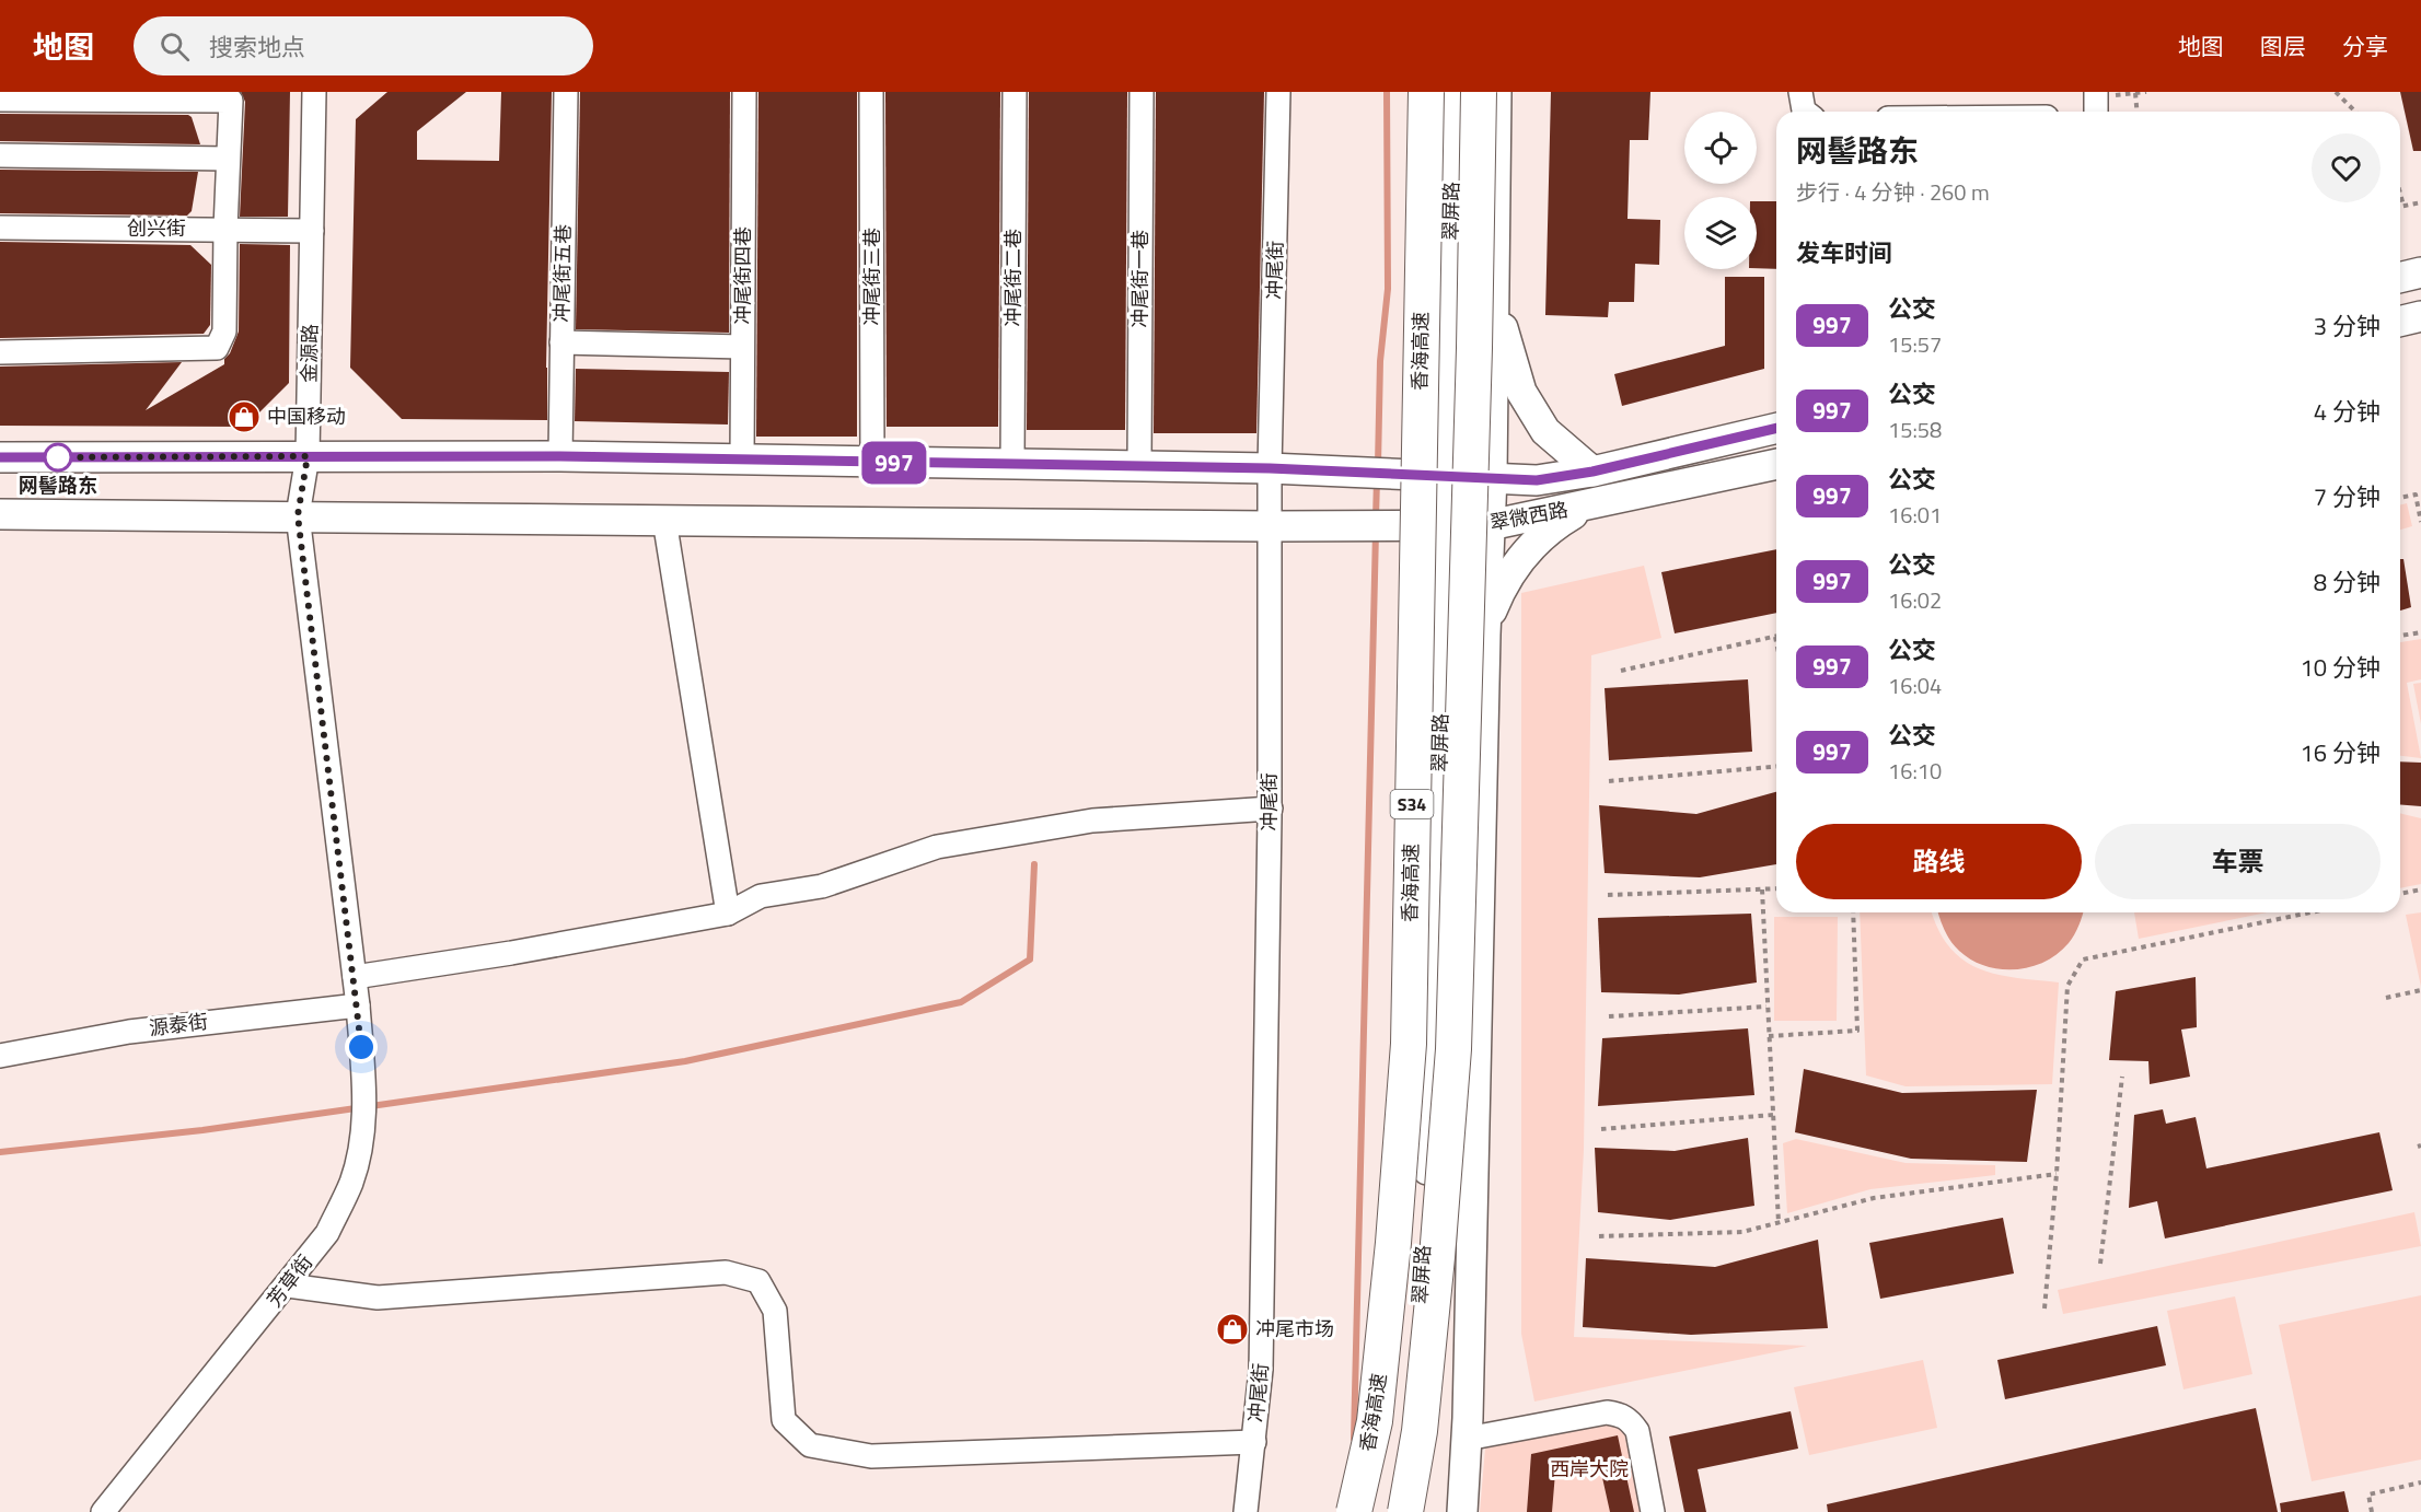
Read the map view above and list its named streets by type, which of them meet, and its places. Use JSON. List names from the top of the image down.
{
  "streets": {
    "highway": ["香海高速", "S34"],
    "main road": ["翠屏路", "翠微西路"],
    "street": [
      "创兴街",
      "冲尾街",
      "冲尾街五巷",
      "冲尾街四巷",
      "冲尾街三巷",
      "冲尾街二巷",
      "冲尾街一巷",
      "金源路",
      "源泰街",
      "芳草街"
    ]
  },
  "crossings": [
    ["翠屏路", "翠微西路"],
    ["创兴街", "金源路"],
    ["冲尾街", "翠微西路"],
    ["冲尾街五巷", "翠微西路"],
    ["冲尾街四巷", "翠微西路"],
    ["冲尾街三巷", "翠微西路"],
    ["冲尾街二巷", "翠微西路"],
    ["冲尾街一巷", "翠微西路"],
    ["金源路", "翠微西路"],
    ["金源路", "源泰街"],
    ["金源路", "芳草街"],
    ["源泰街", "芳草街"]
  ],
  "parks": ["西岸大院"],
  "places": {
    "shop": ["中国移动", "冲尾市场"],
    "other": ["网髻路东"]
  },
  "lines": ["bus line 997"],
  "page": {
    "header": "地图",
    "search": "搜索地点",
    "nav": ["地图", "图层", "分享"],
    "on_map": "997",
    "heading": [
      ["网髻路东", "步行 · 4 分钟 · 260 m"],
      "发车时间"
    ],
    "list": [
      {
        "mark": "997",
        "name": "公交",
        "note": "15:57",
        "value": "3 分钟"
      },
      {
        "mark": "997",
        "name": "公交",
        "note": "15:58",
        "value": "4 分钟"
      },
      {
        "mark": "997",
        "name": "公交",
        "note": "16:01",
        "value": "7 分钟"
      },
      {
        "mark": "997",
        "name": "公交",
        "note": "16:02",
        "value": "8 分钟"
      },
      {
        "mark": "997",
        "name": "公交",
        "note": "16:04",
        "value": "10 分钟"
      },
      {
        "mark": "997",
        "name": "公交",
        "note": "16:10",
        "value": "16 分钟"
      }
    ],
    "buttons": ["路线", "车票"]
  }
}
